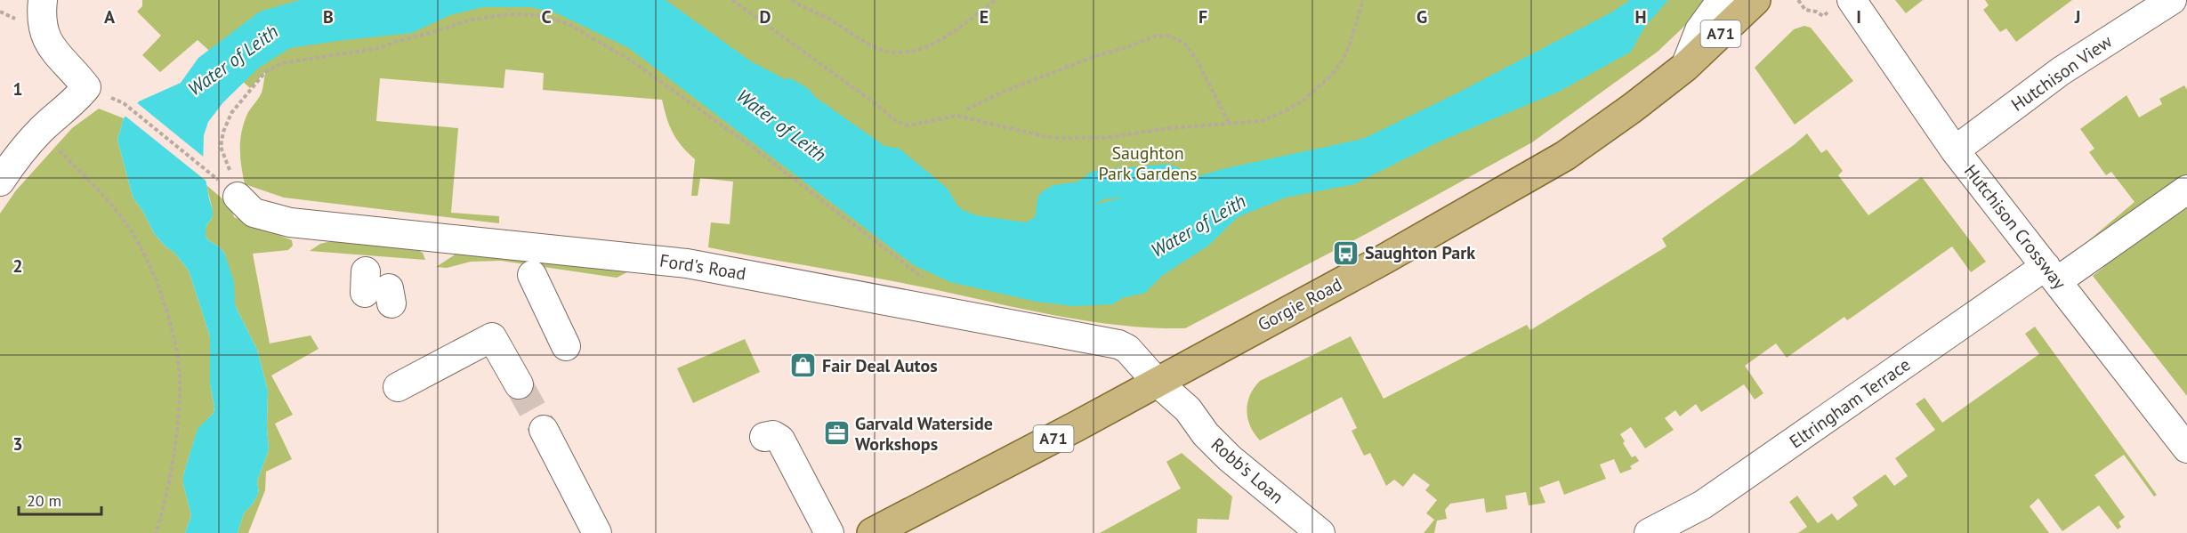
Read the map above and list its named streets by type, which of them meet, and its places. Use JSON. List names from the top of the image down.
{
  "streets": {
    "main road": ["A71", "Gorgie Road"],
    "street": [
      "Hutchison View",
      "Hutchison Crossway",
      "Ford's Road",
      "Eltringham Terrace",
      "Robb's Loan"
    ]
  },
  "crossings": [
    ["Hutchison View", "Hutchison Crossway"],
    ["Hutchison Crossway", "Eltringham Terrace"],
    ["Ford's Road", "Gorgie Road"],
    ["Ford's Road", "Robb's Loan"],
    ["Gorgie Road", "Robb's Loan"]
  ],
  "water": ["Water of Leith"],
  "parks": ["Saughton Park Gardens"],
  "places": {
    "bus stop": ["Saughton Park"],
    "shop": ["Fair Deal Autos"],
    "office": ["Garvald Waterside Workshops"]
  },
  "scale_bar": "20 m",
  "grid": {
    "columns": [
      "A",
      "B",
      "C",
      "D",
      "E",
      "F",
      "G",
      "H",
      "I",
      "J"
    ],
    "rows": ["1", "2", "3"]
  }
}
